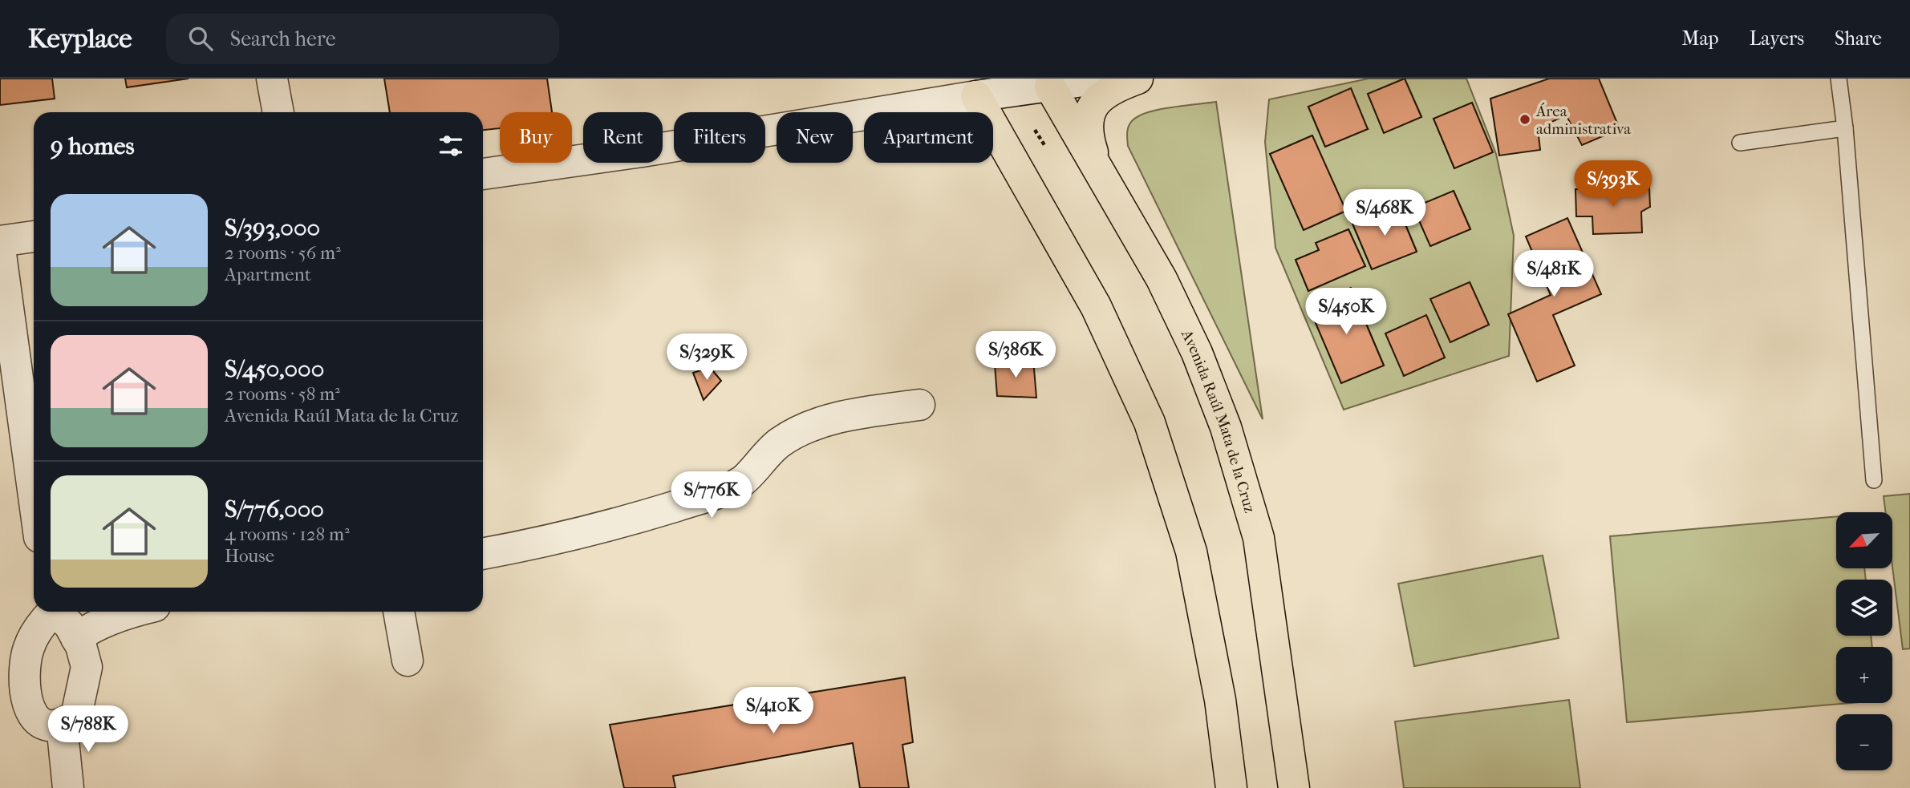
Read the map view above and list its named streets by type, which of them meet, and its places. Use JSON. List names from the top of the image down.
{
  "streets": {
    "main road": ["Avenida Raúl Mata de la Cruz"]
  },
  "places": ["Área administrativa"],
  "north": "bottom left",
  "page": {
    "header": "Keyplace",
    "search": "Search here",
    "nav": ["Map", "Layers", "Share"],
    "chip": [
      "Buy",
      "Rent",
      "Filters",
      "New",
      "Apartment"
    ],
    "heading": "9 homes",
    "price": [
      "S/393K",
      "S/468K",
      "S/481K",
      "S/450K",
      "S/386K",
      "S/329K",
      "S/776K",
      "S/410K",
      "S/788K"
    ],
    "list": [
      {
        "name": "S/393,000",
        "note": "2 rooms · 56 m² · Apartment"
      },
      {
        "name": "S/450,000",
        "note": "2 rooms · 58 m² · Avenida Raúl Mata de la Cruz"
      },
      {
        "name": "S/776,000",
        "note": "4 rooms · 128 m² · House"
      }
    ],
    "map_buttons": ["+", "−"]
  }
}
